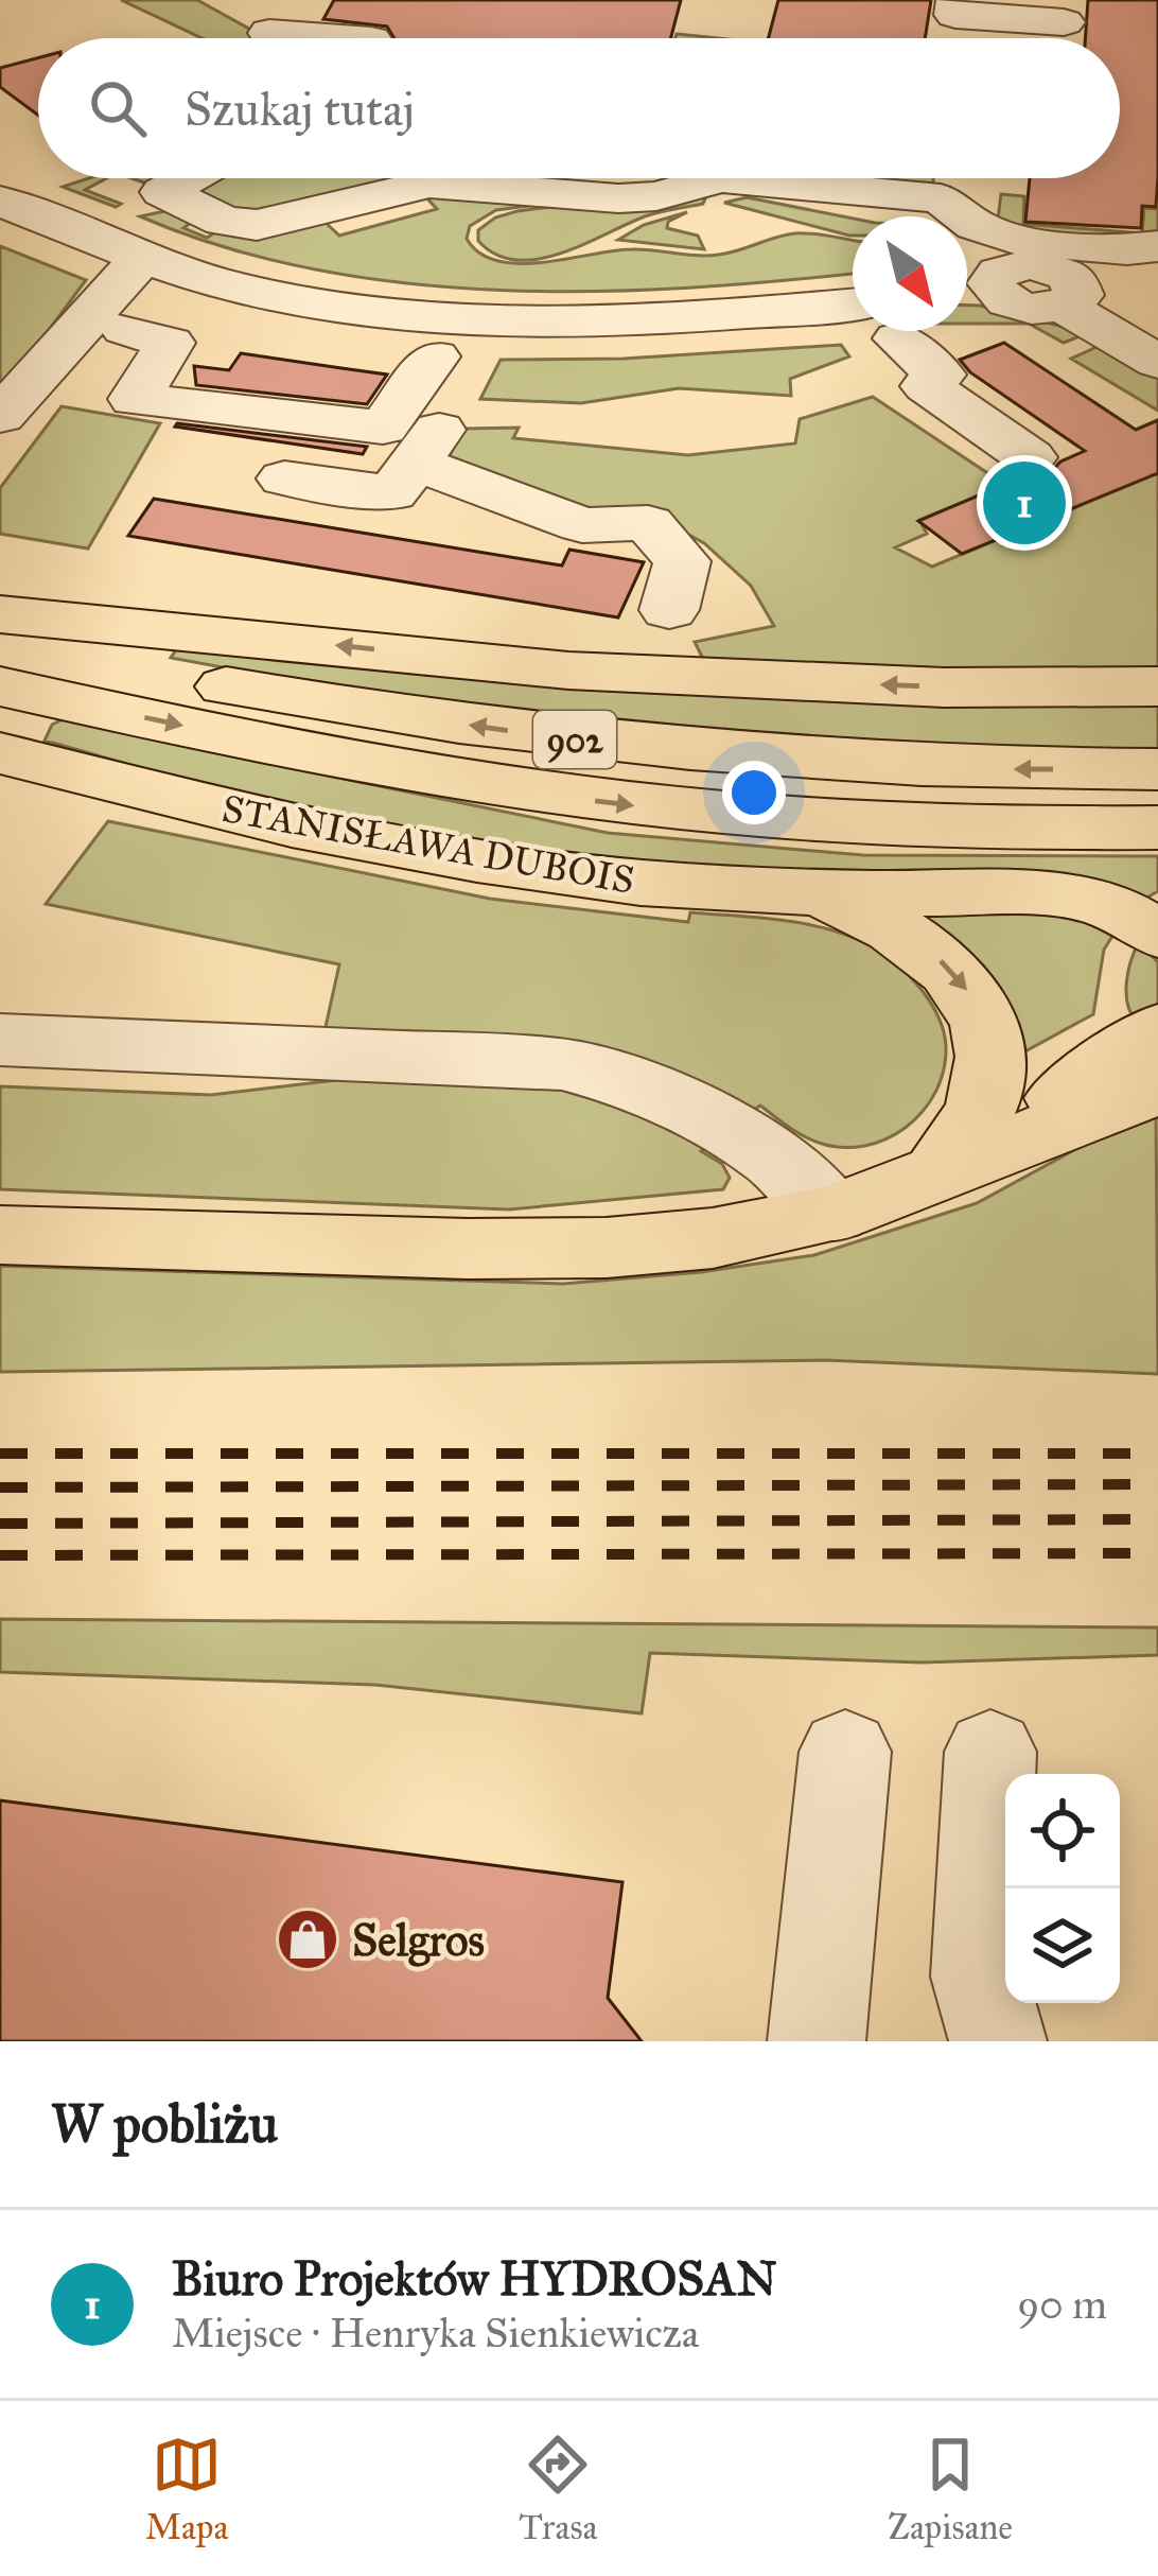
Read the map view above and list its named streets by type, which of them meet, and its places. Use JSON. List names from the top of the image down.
{
  "streets": {
    "main road": ["902", "STANISŁAWA DUBOIS"]
  },
  "places": {
    "shop": ["Selgros"]
  },
  "north": "bottom right",
  "page": {
    "search": "Szukaj tutaj",
    "pins": "1",
    "heading": "W pobliżu",
    "list": [
      {
        "mark": "1",
        "name": "Biuro Projektów HYDROSAN",
        "note": "Miejsce · Henryka Sienkiewicza",
        "value": "90 m"
      }
    ],
    "nav": ["Mapa", "Trasa", "Zapisane"]
  }
}
